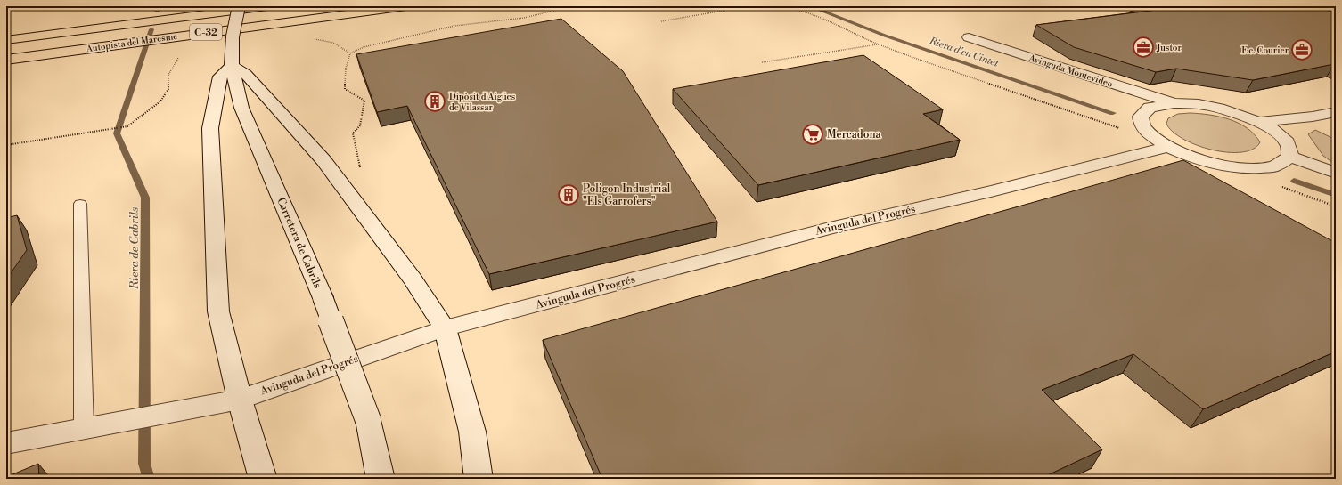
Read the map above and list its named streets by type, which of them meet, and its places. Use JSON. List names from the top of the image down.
{
  "streets": {
    "highway": ["C-32", "Autopista del Maresme"],
    "street": ["Avinguda Montevideo", "Avinguda del Progrés", "Carretera de Cabrils"]
  },
  "water": ["Riera d'en Cintet", "Riera de Cabrils"],
  "places": {
    "office": ["Justor", "F.c. Courier"],
    "building": ["Dipòsit d'Aigües de Vilassar", "Poligon Industrial \"Els Garrofers\""],
    "supermarket": ["Mercadona"]
  }
}
